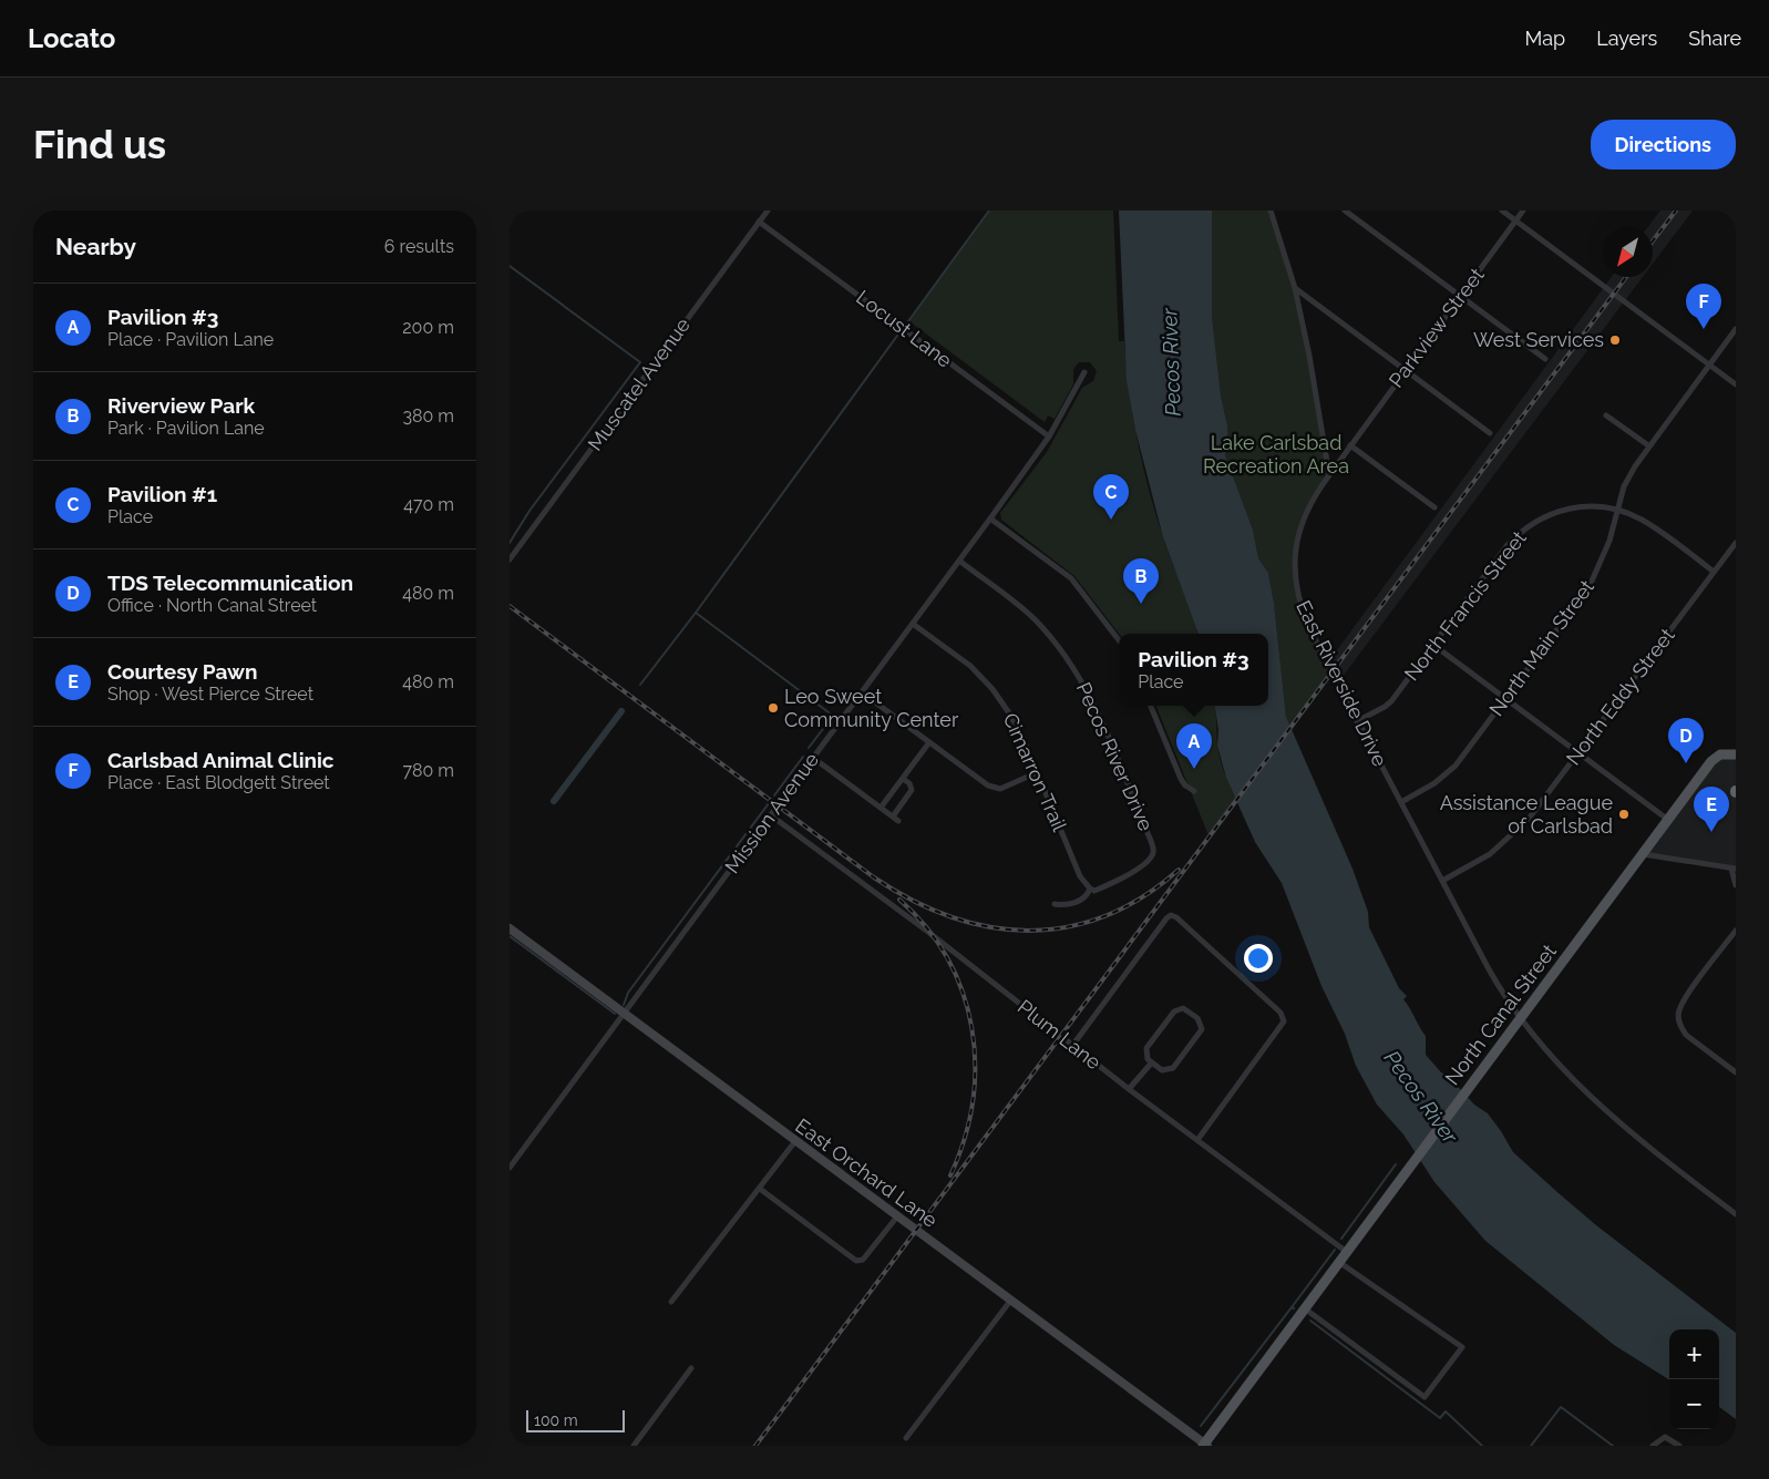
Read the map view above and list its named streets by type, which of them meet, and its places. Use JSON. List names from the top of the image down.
{
  "streets": {
    "main road": ["North Canal Street"],
    "street": [
      "Parkview Street",
      "Locust Lane",
      "Muscatel Avenue",
      "North Francis Street",
      "North Main Street",
      "East Riverside Drive",
      "North Eddy Street",
      "Pecos River Drive",
      "Cimarron Trail",
      "Mission Avenue",
      "Plum Lane",
      "East Orchard Lane"
    ]
  },
  "crossings": [
    ["Parkview Street", "East Riverside Drive"],
    ["Locust Lane", "Muscatel Avenue"],
    ["Locust Lane", "Mission Avenue"],
    ["North Francis Street", "North Main Street"],
    ["North Francis Street", "East Riverside Drive"],
    ["North Francis Street", "North Eddy Street"],
    ["North Main Street", "East Riverside Drive"],
    ["East Riverside Drive", "North Eddy Street"],
    ["East Riverside Drive", "North Canal Street"],
    ["Pecos River Drive", "Cimarron Trail"],
    ["Pecos River Drive", "Mission Avenue"],
    ["Cimarron Trail", "Mission Avenue"],
    ["Mission Avenue", "Plum Lane"],
    ["Mission Avenue", "East Orchard Lane"],
    ["North Canal Street", "Plum Lane"],
    ["North Canal Street", "East Orchard Lane"]
  ],
  "water": ["Pecos River"],
  "parks": ["Lake Carlsbad Recreation Area"],
  "places": ["West Services", "Leo Sweet Community Center", "Assistance League of Carlsbad"],
  "scale_bar": "100 m",
  "north": "bottom left",
  "page": {
    "header": "Locato",
    "nav": ["Map", "Layers", "Share"],
    "buttons": "Directions",
    "title": "Find us",
    "heading": ["Nearby", "6 results"],
    "list": [
      {
        "mark": "A",
        "name": "Pavilion #3",
        "note": "Place · Pavilion Lane",
        "value": "200 m"
      },
      {
        "mark": "B",
        "name": "Riverview Park",
        "note": "Park · Pavilion Lane",
        "value": "380 m"
      },
      {
        "mark": "C",
        "name": "Pavilion #1",
        "note": "Place",
        "value": "470 m"
      },
      {
        "mark": "D",
        "name": "TDS Telecommunication",
        "note": "Office · North Canal Street",
        "value": "480 m"
      },
      {
        "mark": "E",
        "name": "Courtesy Pawn",
        "note": "Shop · West Pierce Street",
        "value": "480 m"
      },
      {
        "mark": "F",
        "name": "Carlsbad Animal Clinic",
        "note": "Place · East Blodgett Street",
        "value": "780 m"
      }
    ],
    "pins": [
      "F",
      "C",
      "B",
      "D",
      "A",
      "E"
    ],
    "popup": ["Pavilion #3", "Place"],
    "map_buttons": ["+", "−"],
    "scale": "100 m"
  }
}
